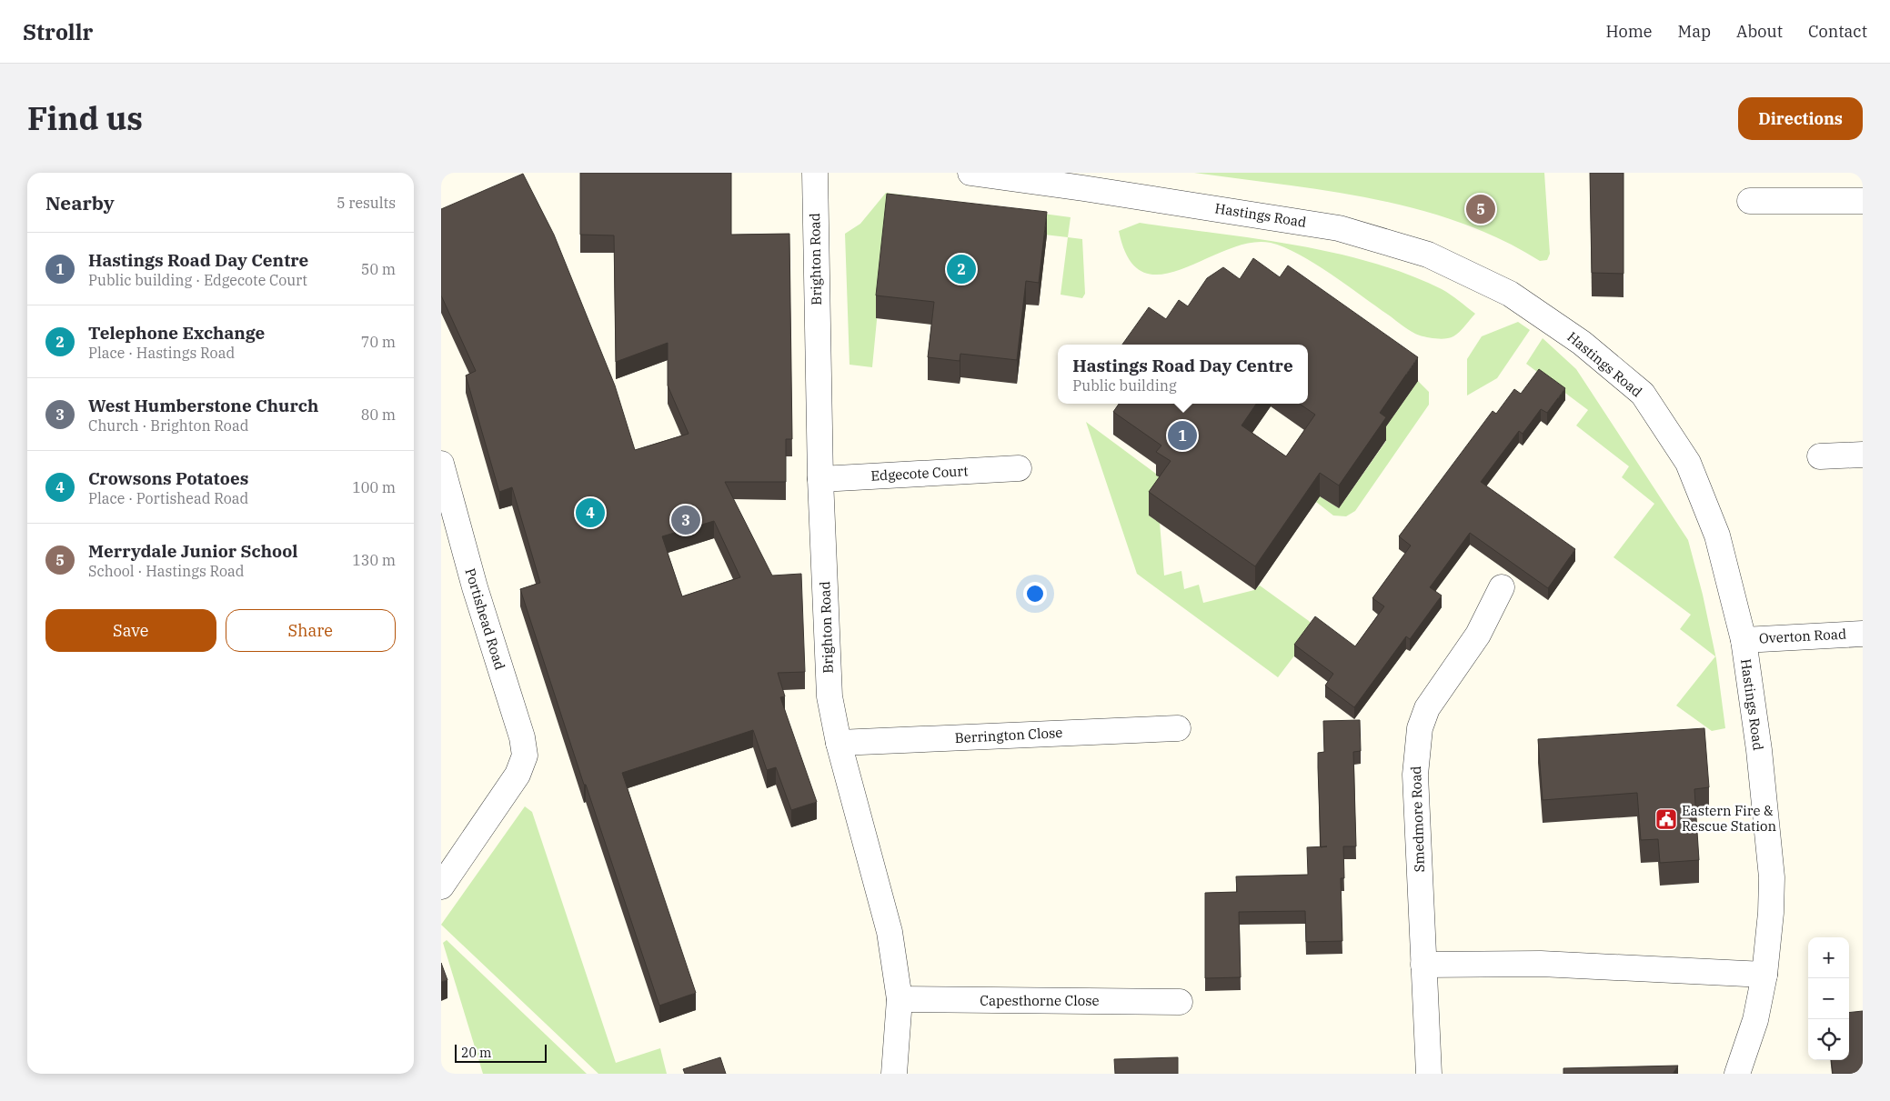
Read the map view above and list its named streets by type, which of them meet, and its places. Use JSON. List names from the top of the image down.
{
  "streets": {
    "street": [
      "Hastings Road",
      "Brighton Road",
      "Edgecote Court",
      "Portishead Road",
      "Overton Road",
      "Berrington Close",
      "Smedmore Road",
      "Capesthorne Close"
    ]
  },
  "crossings": [
    ["Hastings Road", "Overton Road"],
    ["Brighton Road", "Edgecote Court"],
    ["Brighton Road", "Berrington Close"],
    ["Brighton Road", "Capesthorne Close"]
  ],
  "places": {
    "public building": ["Eastern Fire & Rescue Station"]
  },
  "scale_bar": "20 m",
  "page": {
    "header": "Strollr",
    "nav": [
      "Home",
      "Map",
      "About",
      "Contact"
    ],
    "title": "Find us",
    "buttons": [
      "Directions",
      ["Save", "Share"]
    ],
    "heading": ["Nearby", "5 results"],
    "pins": [
      "5",
      "2",
      "1",
      "4",
      "3"
    ],
    "list": [
      {
        "mark": "1",
        "name": "Hastings Road Day Centre",
        "note": "Public building · Edgecote Court",
        "value": "50 m"
      },
      {
        "mark": "2",
        "name": "Telephone Exchange",
        "note": "Place · Hastings Road",
        "value": "70 m"
      },
      {
        "mark": "3",
        "name": "West Humberstone Church",
        "note": "Church · Brighton Road",
        "value": "80 m"
      },
      {
        "mark": "4",
        "name": "Crowsons Potatoes",
        "note": "Place · Portishead Road",
        "value": "100 m"
      },
      {
        "mark": "5",
        "name": "Merrydale Junior School",
        "note": "School · Hastings Road",
        "value": "130 m"
      }
    ],
    "popup": ["Hastings Road Day Centre", "Public building"],
    "map_buttons": ["+", "−"],
    "scale": "20 m"
  }
}
